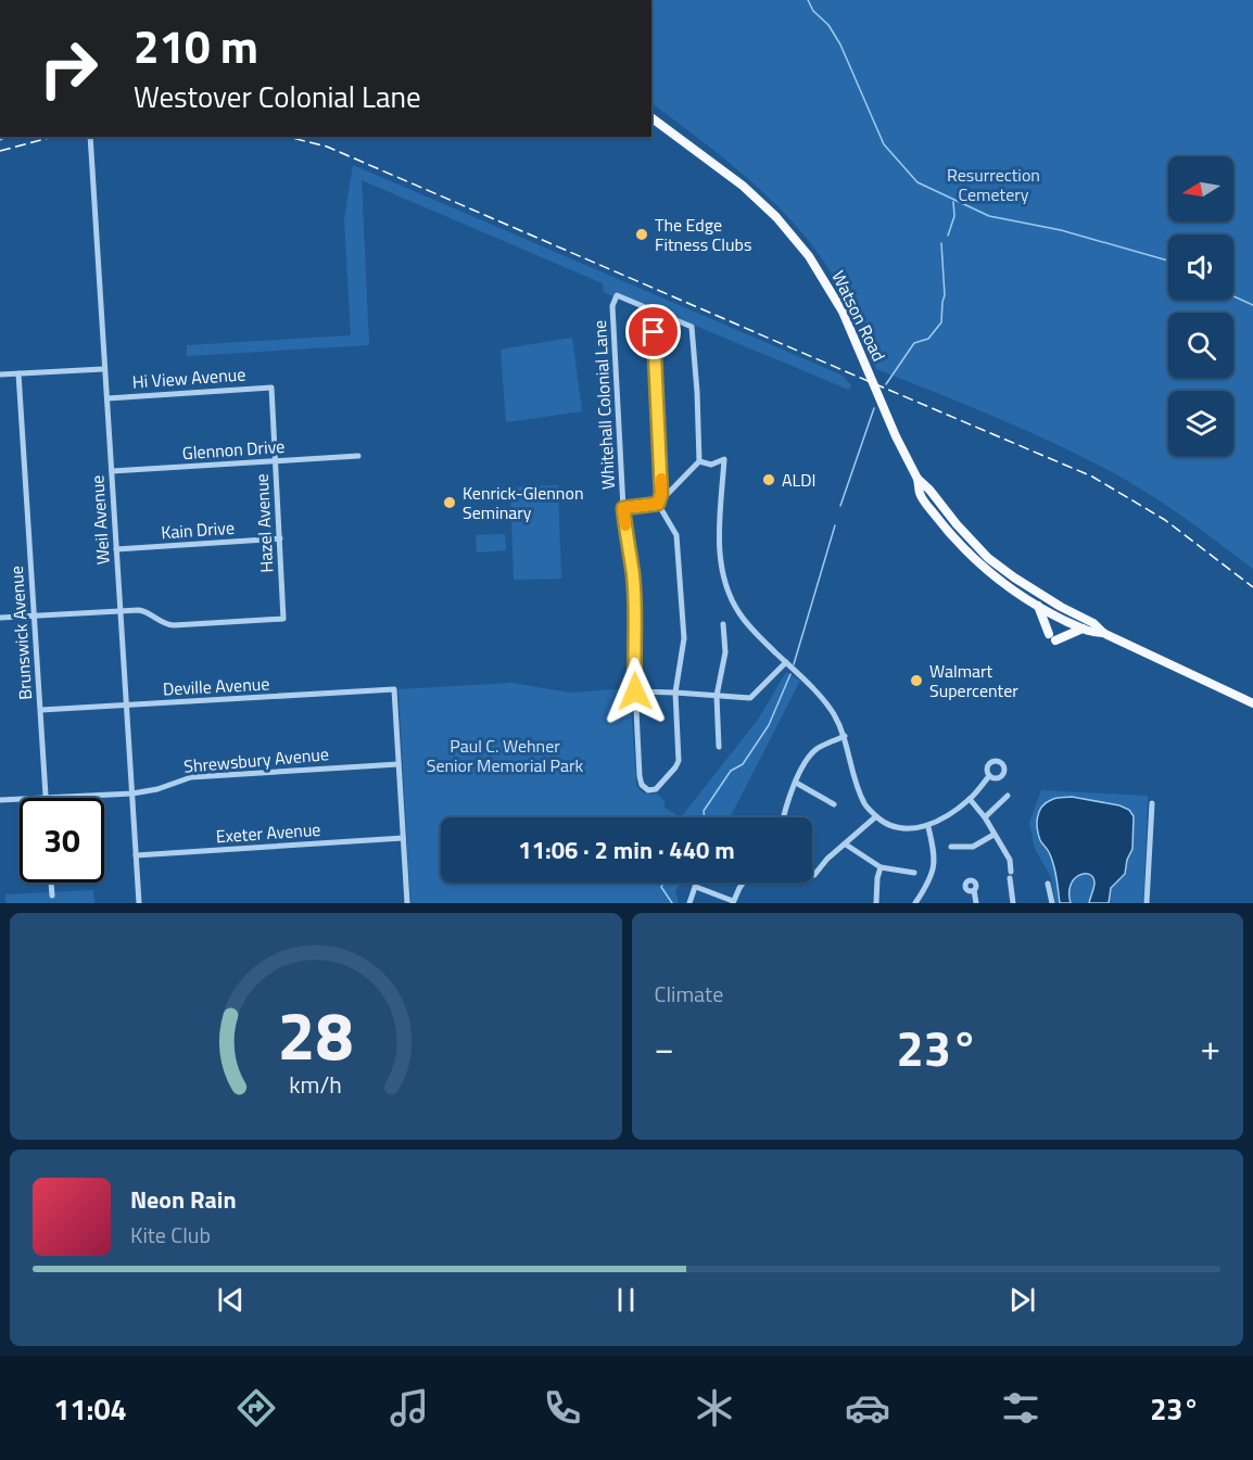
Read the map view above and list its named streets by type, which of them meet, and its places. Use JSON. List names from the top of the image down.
{
  "streets": {
    "main road": ["Watson Road"],
    "street": [
      "Hi View Avenue",
      "Whitehall Colonial Lane",
      "Glennon Drive",
      "Weil Avenue",
      "Hazel Avenue",
      "Kain Drive",
      "Brunswick Avenue",
      "Deville Avenue",
      "Shrewsbury Avenue",
      "Exeter Avenue"
    ]
  },
  "crossings": [
    ["Hi View Avenue", "Weil Avenue"],
    ["Hi View Avenue", "Hazel Avenue"],
    ["Glennon Drive", "Weil Avenue"],
    ["Glennon Drive", "Hazel Avenue"],
    ["Weil Avenue", "Hazel Avenue"],
    ["Weil Avenue", "Kain Drive"],
    ["Weil Avenue", "Deville Avenue"],
    ["Weil Avenue", "Shrewsbury Avenue"],
    ["Weil Avenue", "Exeter Avenue"],
    ["Hazel Avenue", "Kain Drive"],
    ["Brunswick Avenue", "Deville Avenue"],
    ["Deville Avenue", "Shrewsbury Avenue"]
  ],
  "parks": ["Resurrection Cemetery", "Paul C. Wehner Senior Memorial Park"],
  "places": [
    "The Edge Fitness Clubs",
    "ALDI",
    "Kenrick-Glennon Seminary",
    "Walmart Supercenter"
  ],
  "north": "left",
  "page": {
    "turn": ["210 m", "Westover Colonial Lane"],
    "limit": "30",
    "trip": "11:06 · 2 min · 440 m",
    "tile": "Climate",
    "heat": ["−", "23°", "+"],
    "song": ["Neon Rain", "Kite Club"],
    "tabs": ["11:04", "23°"],
    "gauge": ["28", "km/h"]
  }
}
